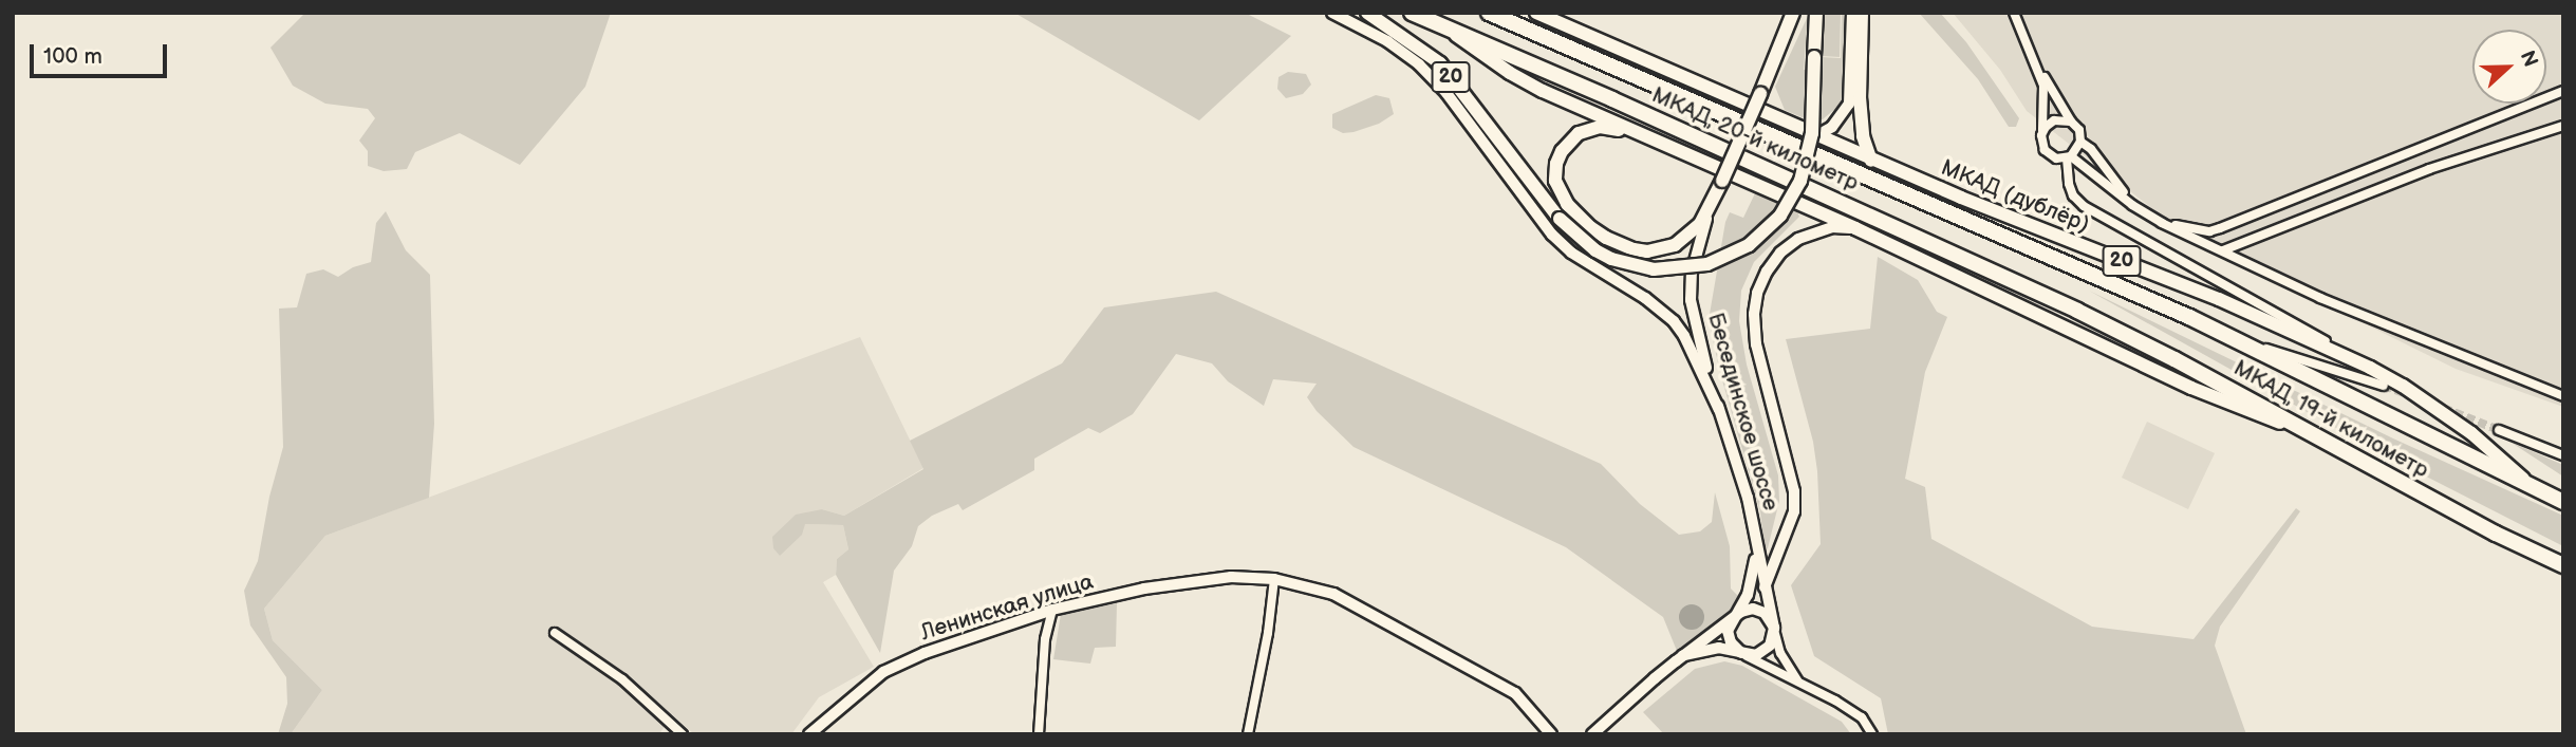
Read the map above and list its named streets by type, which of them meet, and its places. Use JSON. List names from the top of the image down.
{
  "streets": {
    "highway": ["МКАД, 20-й километр", "МКАД, 19-й километр"],
    "main road": ["20", "МКАД (дублёр)", "Бесединское шоссе"],
    "street": ["Ленинская улица"]
  },
  "crossings": [
    ["МКАД, 20-й километр", "МКАД, 19-й километр"],
    ["МКАД (дублёр)", "МКАД, 19-й километр"]
  ],
  "scale_bar": "100 m",
  "north": "right"
}
